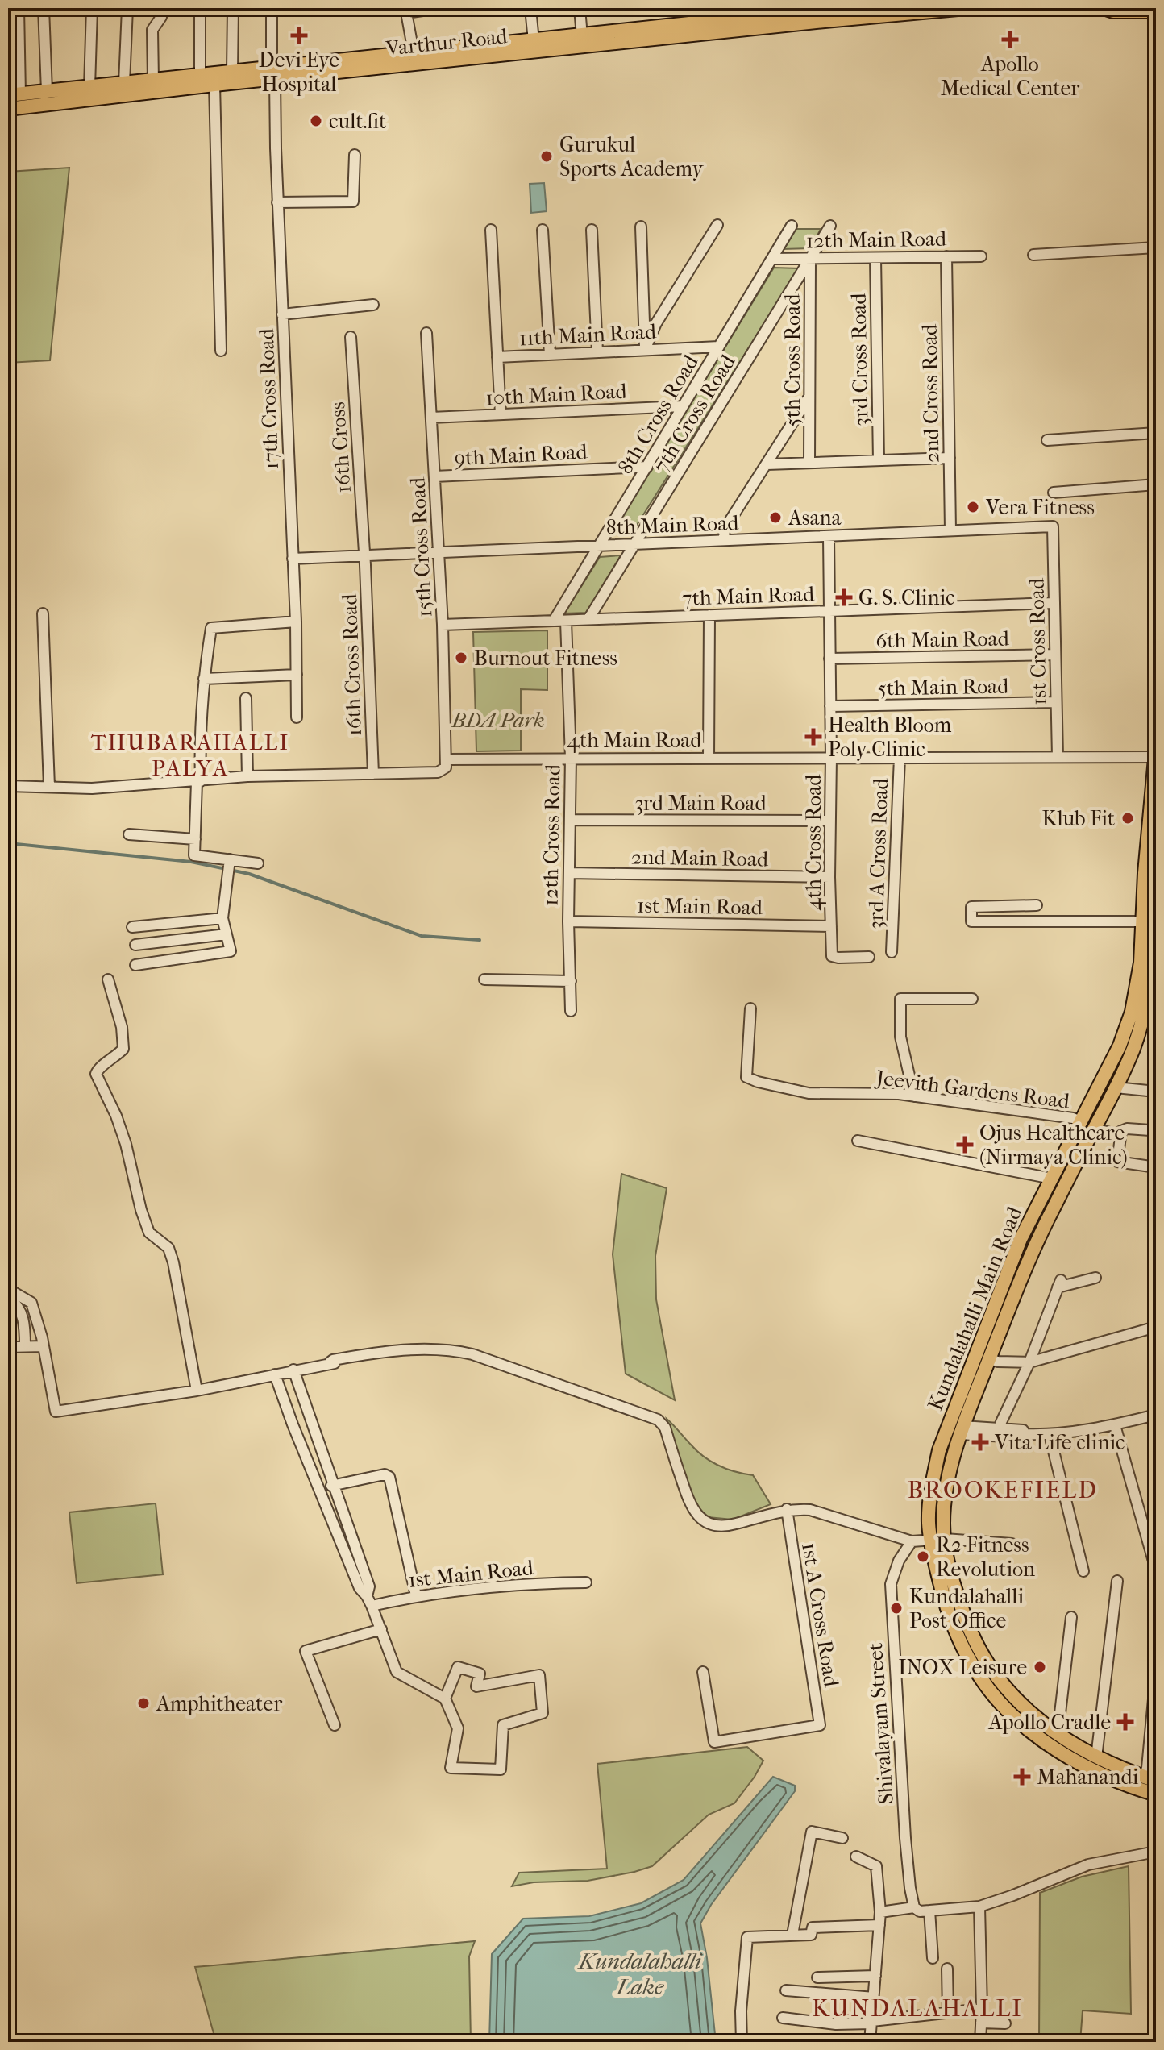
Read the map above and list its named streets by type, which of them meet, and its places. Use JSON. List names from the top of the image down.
{
  "streets": {
    "main road": ["Varthur Road", "Kundalahalli Main Road"],
    "street": [
      "12th Main Road",
      "11th Main Road",
      "3rd Cross Road",
      "5th Cross Road",
      "2nd Cross Road",
      "10th Main Road",
      "17th Cross Road",
      "7th Cross Road",
      "8th Cross Road",
      "16th Cross",
      "9th Main Road",
      "8th Main Road",
      "15th Cross Road",
      "7th Main Road",
      "6th Main Road",
      "1st Cross Road",
      "16th Cross Road",
      "5th Main Road",
      "4th Main Road",
      "3rd Main Road",
      "12th Cross Road",
      "4th Cross Road",
      "3rd A Cross Road",
      "2nd Main Road",
      "1st Main Road",
      "Jeevith Gardens Road",
      "1st A Cross Road",
      "Shivalayam Street"
    ]
  },
  "crossings": [
    ["Varthur Road", "17th Cross Road"],
    ["12th Main Road", "3rd Cross Road"],
    ["12th Main Road", "5th Cross Road"],
    ["12th Main Road", "2nd Cross Road"],
    ["12th Main Road", "7th Cross Road"],
    ["12th Main Road", "8th Cross Road"],
    ["11th Main Road", "8th Cross Road"],
    ["5th Cross Road", "7th Cross Road"],
    ["2nd Cross Road", "8th Main Road"],
    ["10th Main Road", "8th Cross Road"],
    ["10th Main Road", "15th Cross Road"],
    ["17th Cross Road", "8th Main Road"],
    ["7th Cross Road", "8th Main Road"],
    ["7th Cross Road", "7th Main Road"],
    ["8th Cross Road", "9th Main Road"],
    ["8th Cross Road", "8th Main Road"],
    ["8th Cross Road", "7th Main Road"],
    ["16th Cross", "8th Main Road"],
    ["16th Cross", "16th Cross Road"],
    ["9th Main Road", "15th Cross Road"],
    ["8th Main Road", "15th Cross Road"],
    ["8th Main Road", "1st Cross Road"],
    ["8th Main Road", "16th Cross Road"],
    ["8th Main Road", "4th Cross Road"],
    ["15th Cross Road", "7th Main Road"],
    ["15th Cross Road", "4th Main Road"],
    ["7th Main Road", "1st Cross Road"],
    ["7th Main Road", "12th Cross Road"],
    ["7th Main Road", "4th Cross Road"],
    ["6th Main Road", "1st Cross Road"],
    ["6th Main Road", "4th Cross Road"],
    ["1st Cross Road", "5th Main Road"],
    ["1st Cross Road", "4th Main Road"],
    ["16th Cross Road", "4th Main Road"],
    ["5th Main Road", "4th Cross Road"],
    ["4th Main Road", "12th Cross Road"],
    ["4th Main Road", "4th Cross Road"],
    ["4th Main Road", "3rd A Cross Road"],
    ["4th Main Road", "Kundalahalli Main Road"],
    ["3rd Main Road", "12th Cross Road"],
    ["3rd Main Road", "4th Cross Road"],
    ["12th Cross Road", "2nd Main Road"],
    ["12th Cross Road", "1st Main Road"],
    ["4th Cross Road", "2nd Main Road"],
    ["4th Cross Road", "1st Main Road"],
    ["Jeevith Gardens Road", "Kundalahalli Main Road"]
  ],
  "districts": ["THUBARAHALLI PALYA", "BROOKEFIELD", "KUNDALAHALLI"],
  "water": ["Kundalahalli Lake"],
  "parks": ["BDA Park"],
  "places": {
    "health": [
      "Devi Eye Hospital",
      "Apollo Medical Center",
      "G. S. Clinic",
      "Health Bloom Poly Clinic",
      "Ojus Healthcare (Nirmaya Clinic)",
      "Vita Life clinic",
      "Apollo Cradle",
      "Mahanandi"
    ],
    "other": [
      "cult.fit",
      "Gurukul Sports Academy",
      "Vera Fitness",
      "Asana",
      "Burnout Fitness",
      "Klub Fit",
      "R2 Fitness Revolution",
      "Kundalahalli Post Office",
      "INOX Leisure",
      "Amphitheater"
    ]
  }
}
